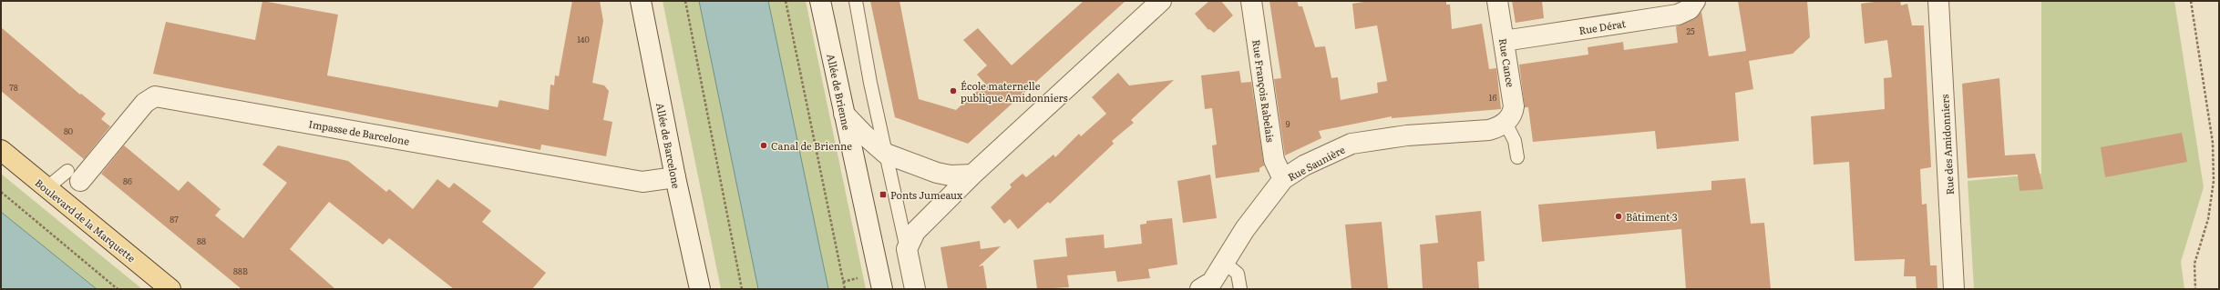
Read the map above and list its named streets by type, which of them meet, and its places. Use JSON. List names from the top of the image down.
{
  "streets": {
    "main road": ["Boulevard de la Marquette"],
    "street": [
      "Rue Dérat",
      "Rue Cance",
      "Rue François Rabelais",
      "Allée de Brienne",
      "Impasse de Barcelone",
      "Rue des Amidonniers",
      "Allée de Barcelone",
      "Rue Saunière"
    ]
  },
  "crossings": [
    ["Rue Dérat", "Rue Cance"],
    ["Rue Cance", "Rue Saunière"],
    ["Rue François Rabelais", "Rue Saunière"],
    ["Impasse de Barcelone", "Allée de Barcelone"]
  ],
  "places": {
    "other": ["École maternelle publique Amidonniers", "Canal de Brienne", "Bâtiment 3"],
    "transit": ["Ponts Jumeaux"]
  },
  "house_numbers": [
    "25",
    "140",
    "78",
    "16",
    "9",
    "80",
    "86",
    "87",
    "88",
    "88B"
  ]
}
